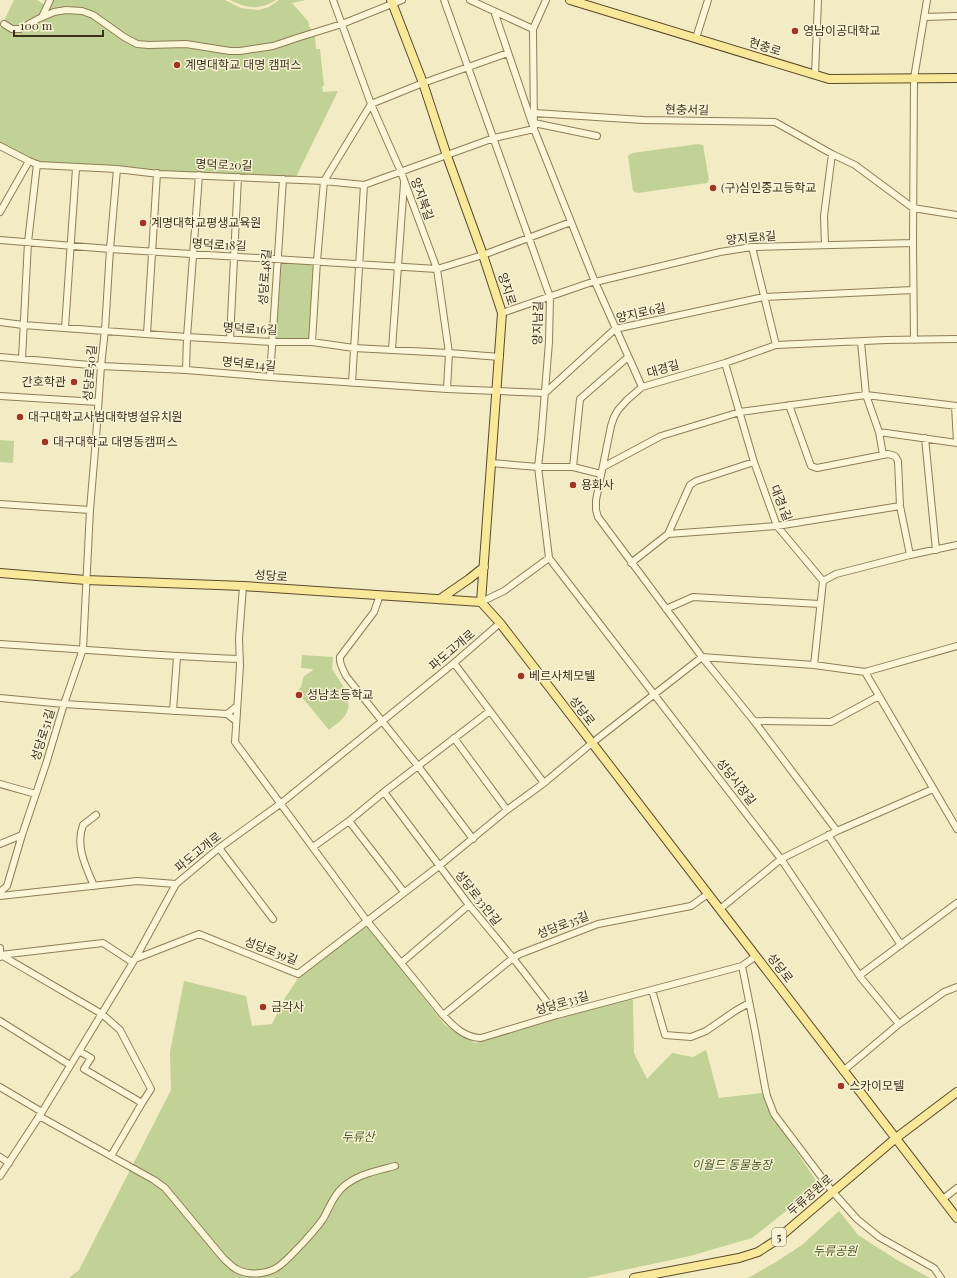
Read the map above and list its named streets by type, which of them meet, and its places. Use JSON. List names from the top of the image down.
{
  "streets": {
    "main road": [
      "현충로",
      "양지로",
      "성당로",
      "두류공원로",
      "5"
    ],
    "street": [
      "현충서길",
      "명덕로20길",
      "양지북길",
      "양지로8길",
      "명덕로18길",
      "성당로48길",
      "양지로6길",
      "양지남길",
      "명덕로16길",
      "명덕로14길",
      "대경길",
      "성당로50길",
      "대경1길",
      "파도고개로",
      "성당로51길",
      "성당시장길",
      "성당로33안길",
      "성당로35길",
      "성당로39길",
      "성당로33길"
    ]
  },
  "crossings": [
    ["명덕로20길", "양지북길"],
    ["명덕로20길", "성당로48길"],
    ["명덕로20길", "양지로"],
    ["명덕로20길", "양지남길"],
    ["명덕로20길", "성당로50길"],
    ["양지북길", "명덕로18길"],
    ["양지북길", "명덕로16길"],
    ["양지북길", "명덕로14길"],
    ["양지로8길", "양지로"],
    ["양지로8길", "양지남길"],
    ["명덕로18길", "성당로48길"],
    ["명덕로18길", "양지로"],
    ["명덕로18길", "양지남길"],
    ["명덕로18길", "성당로50길"],
    ["성당로48길", "명덕로16길"],
    ["성당로48길", "명덕로14길"],
    ["양지로", "명덕로16길"],
    ["양지로", "명덕로14길"],
    ["양지로", "성당로"],
    ["양지로6길", "양지남길"],
    ["양지남길", "성당시장길"],
    ["명덕로16길", "성당로50길"],
    ["명덕로14길", "성당로50길"],
    ["대경길", "대경1길"],
    ["성당로50길", "성당로"],
    ["성당로50길", "성당로51길"],
    ["성당로", "파도고개로"],
    ["성당로", "성당로51길"],
    ["성당로", "성당로35길"],
    ["성당로", "성당로39길"],
    ["성당로", "성당로33길"],
    ["성당로", "두류공원로"],
    ["파도고개로", "성당로39길"],
    ["파도고개로", "성당로33길"],
    ["성당로33안길", "성당로35길"],
    ["성당로33안길", "성당로39길"],
    ["성당로33안길", "성당로33길"],
    ["성당로35길", "성당로33길"],
    ["성당로39길", "성당로33길"]
  ],
  "parks": ["두류산", "이월드 동물농장", "두류공원"],
  "places": [
    "영남이공대학교",
    "계명대학교 대명 캠퍼스",
    "(구)심인중고등학교",
    "계명대학교평생교육원",
    "간호학관",
    "대구대학교사범대학병설유치원",
    "대구대학교 대명동캠퍼스",
    "용화사",
    "베르사체모텔",
    "성남초등학교",
    "금각사",
    "스카이모텔"
  ],
  "scale_bar": "100 m"
}
